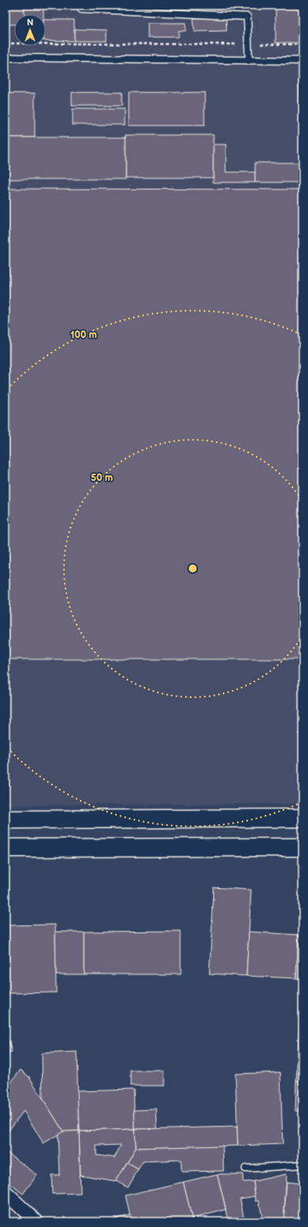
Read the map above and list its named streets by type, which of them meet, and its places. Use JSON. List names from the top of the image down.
{
  "north": "top",
  "rings": ["100 m", "50 m"]
}
